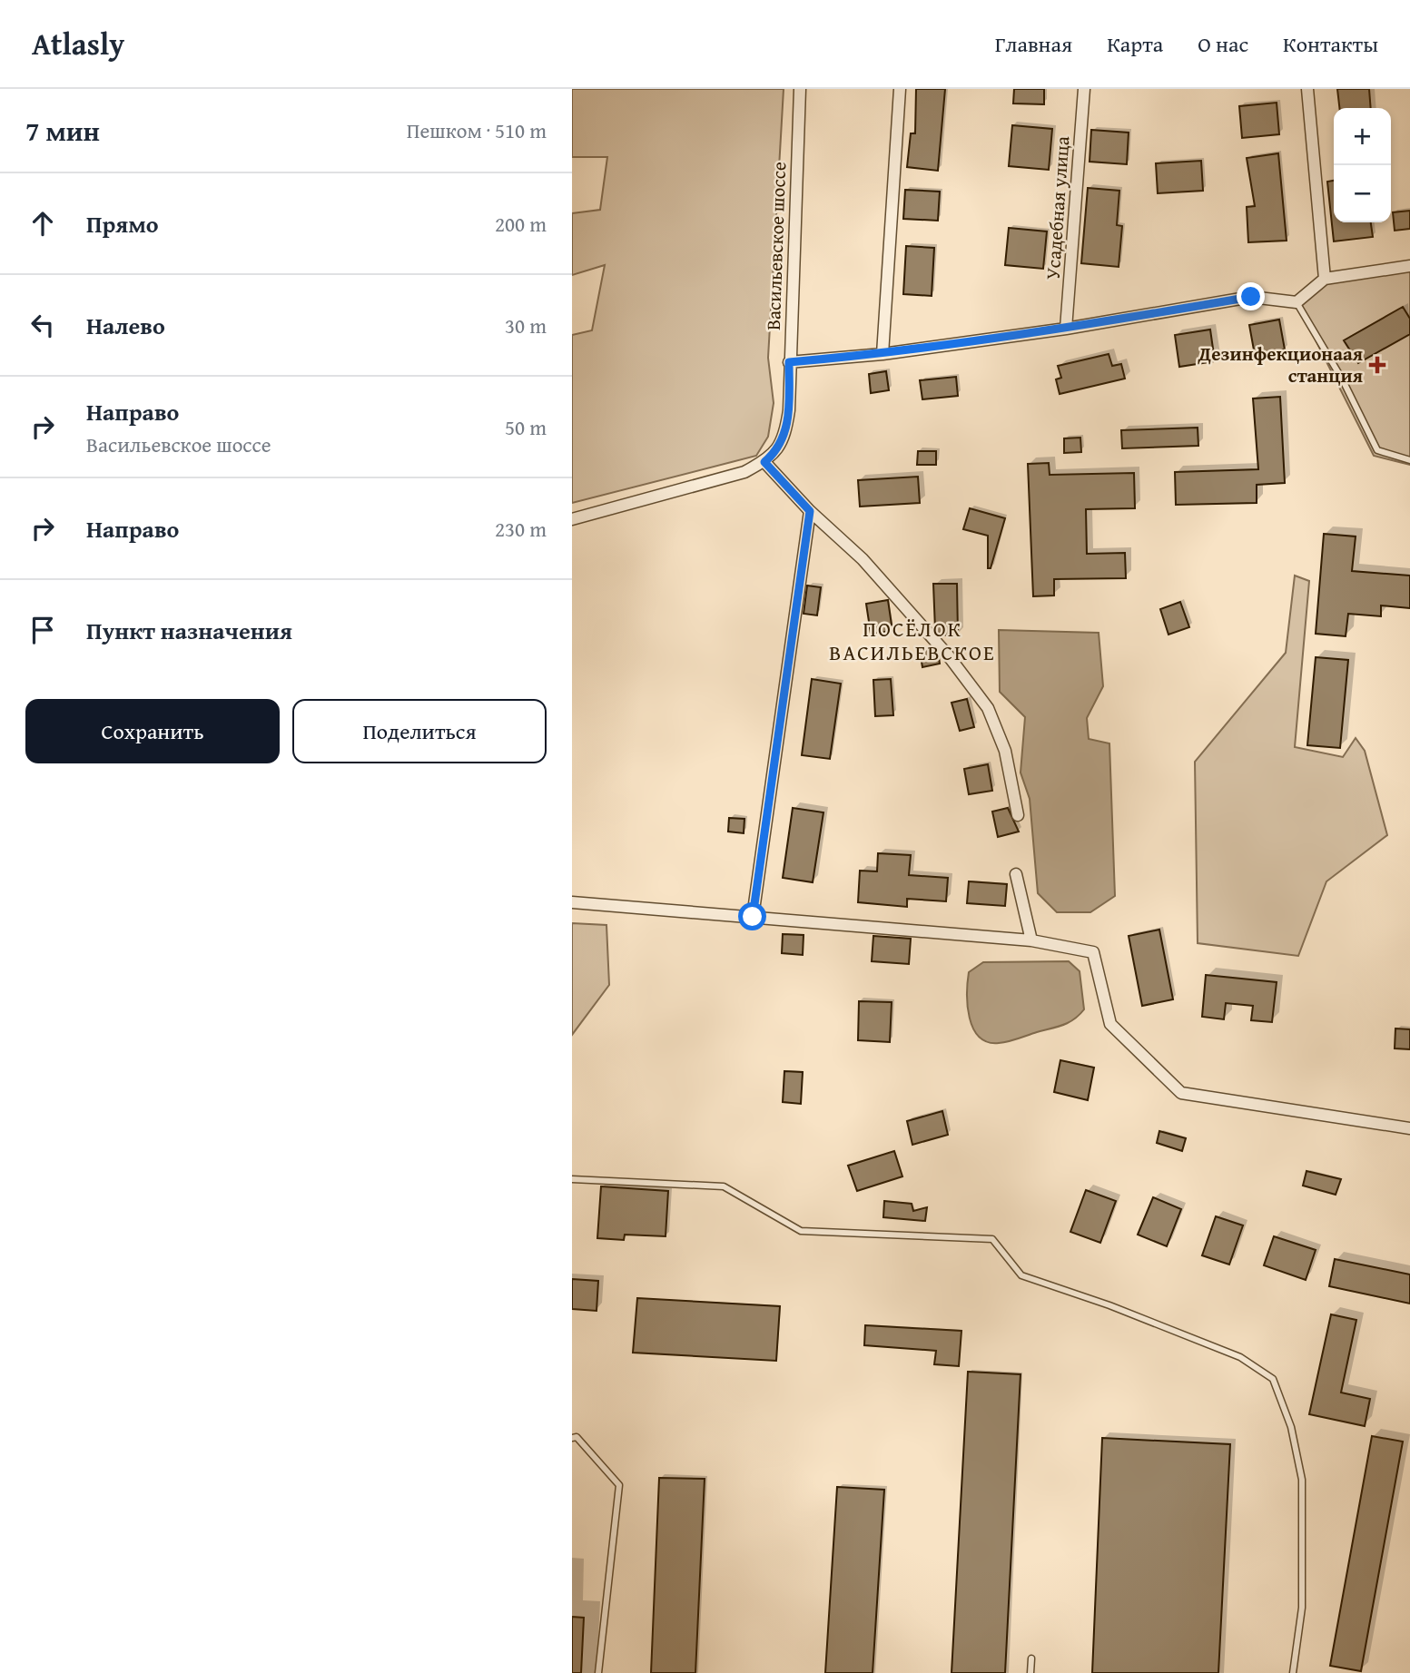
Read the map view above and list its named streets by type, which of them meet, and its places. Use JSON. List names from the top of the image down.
{
  "streets": {
    "street": ["Усадебная улица", "Васильевское шоссе"]
  },
  "districts": ["ПОСЁЛОК ВАСИЛЬЕВСКОЕ"],
  "places": {
    "health": ["Дезинфекционаая станция"]
  },
  "page": {
    "header": "Atlasly",
    "nav": [
      "Главная",
      "Карта",
      "О нас",
      "Контакты"
    ],
    "heading": ["7 мин", "Пешком · 510 m"],
    "map_buttons": ["+", "−"],
    "list": [
      ["Прямо", "200 m"],
      ["Налево", "30 m"],
      ["Направо", "Васильевское шоссе", "50 m"],
      ["Направо", "230 m"],
      "Пункт назначения"
    ],
    "buttons": ["Сохранить", "Поделиться"]
  }
}
